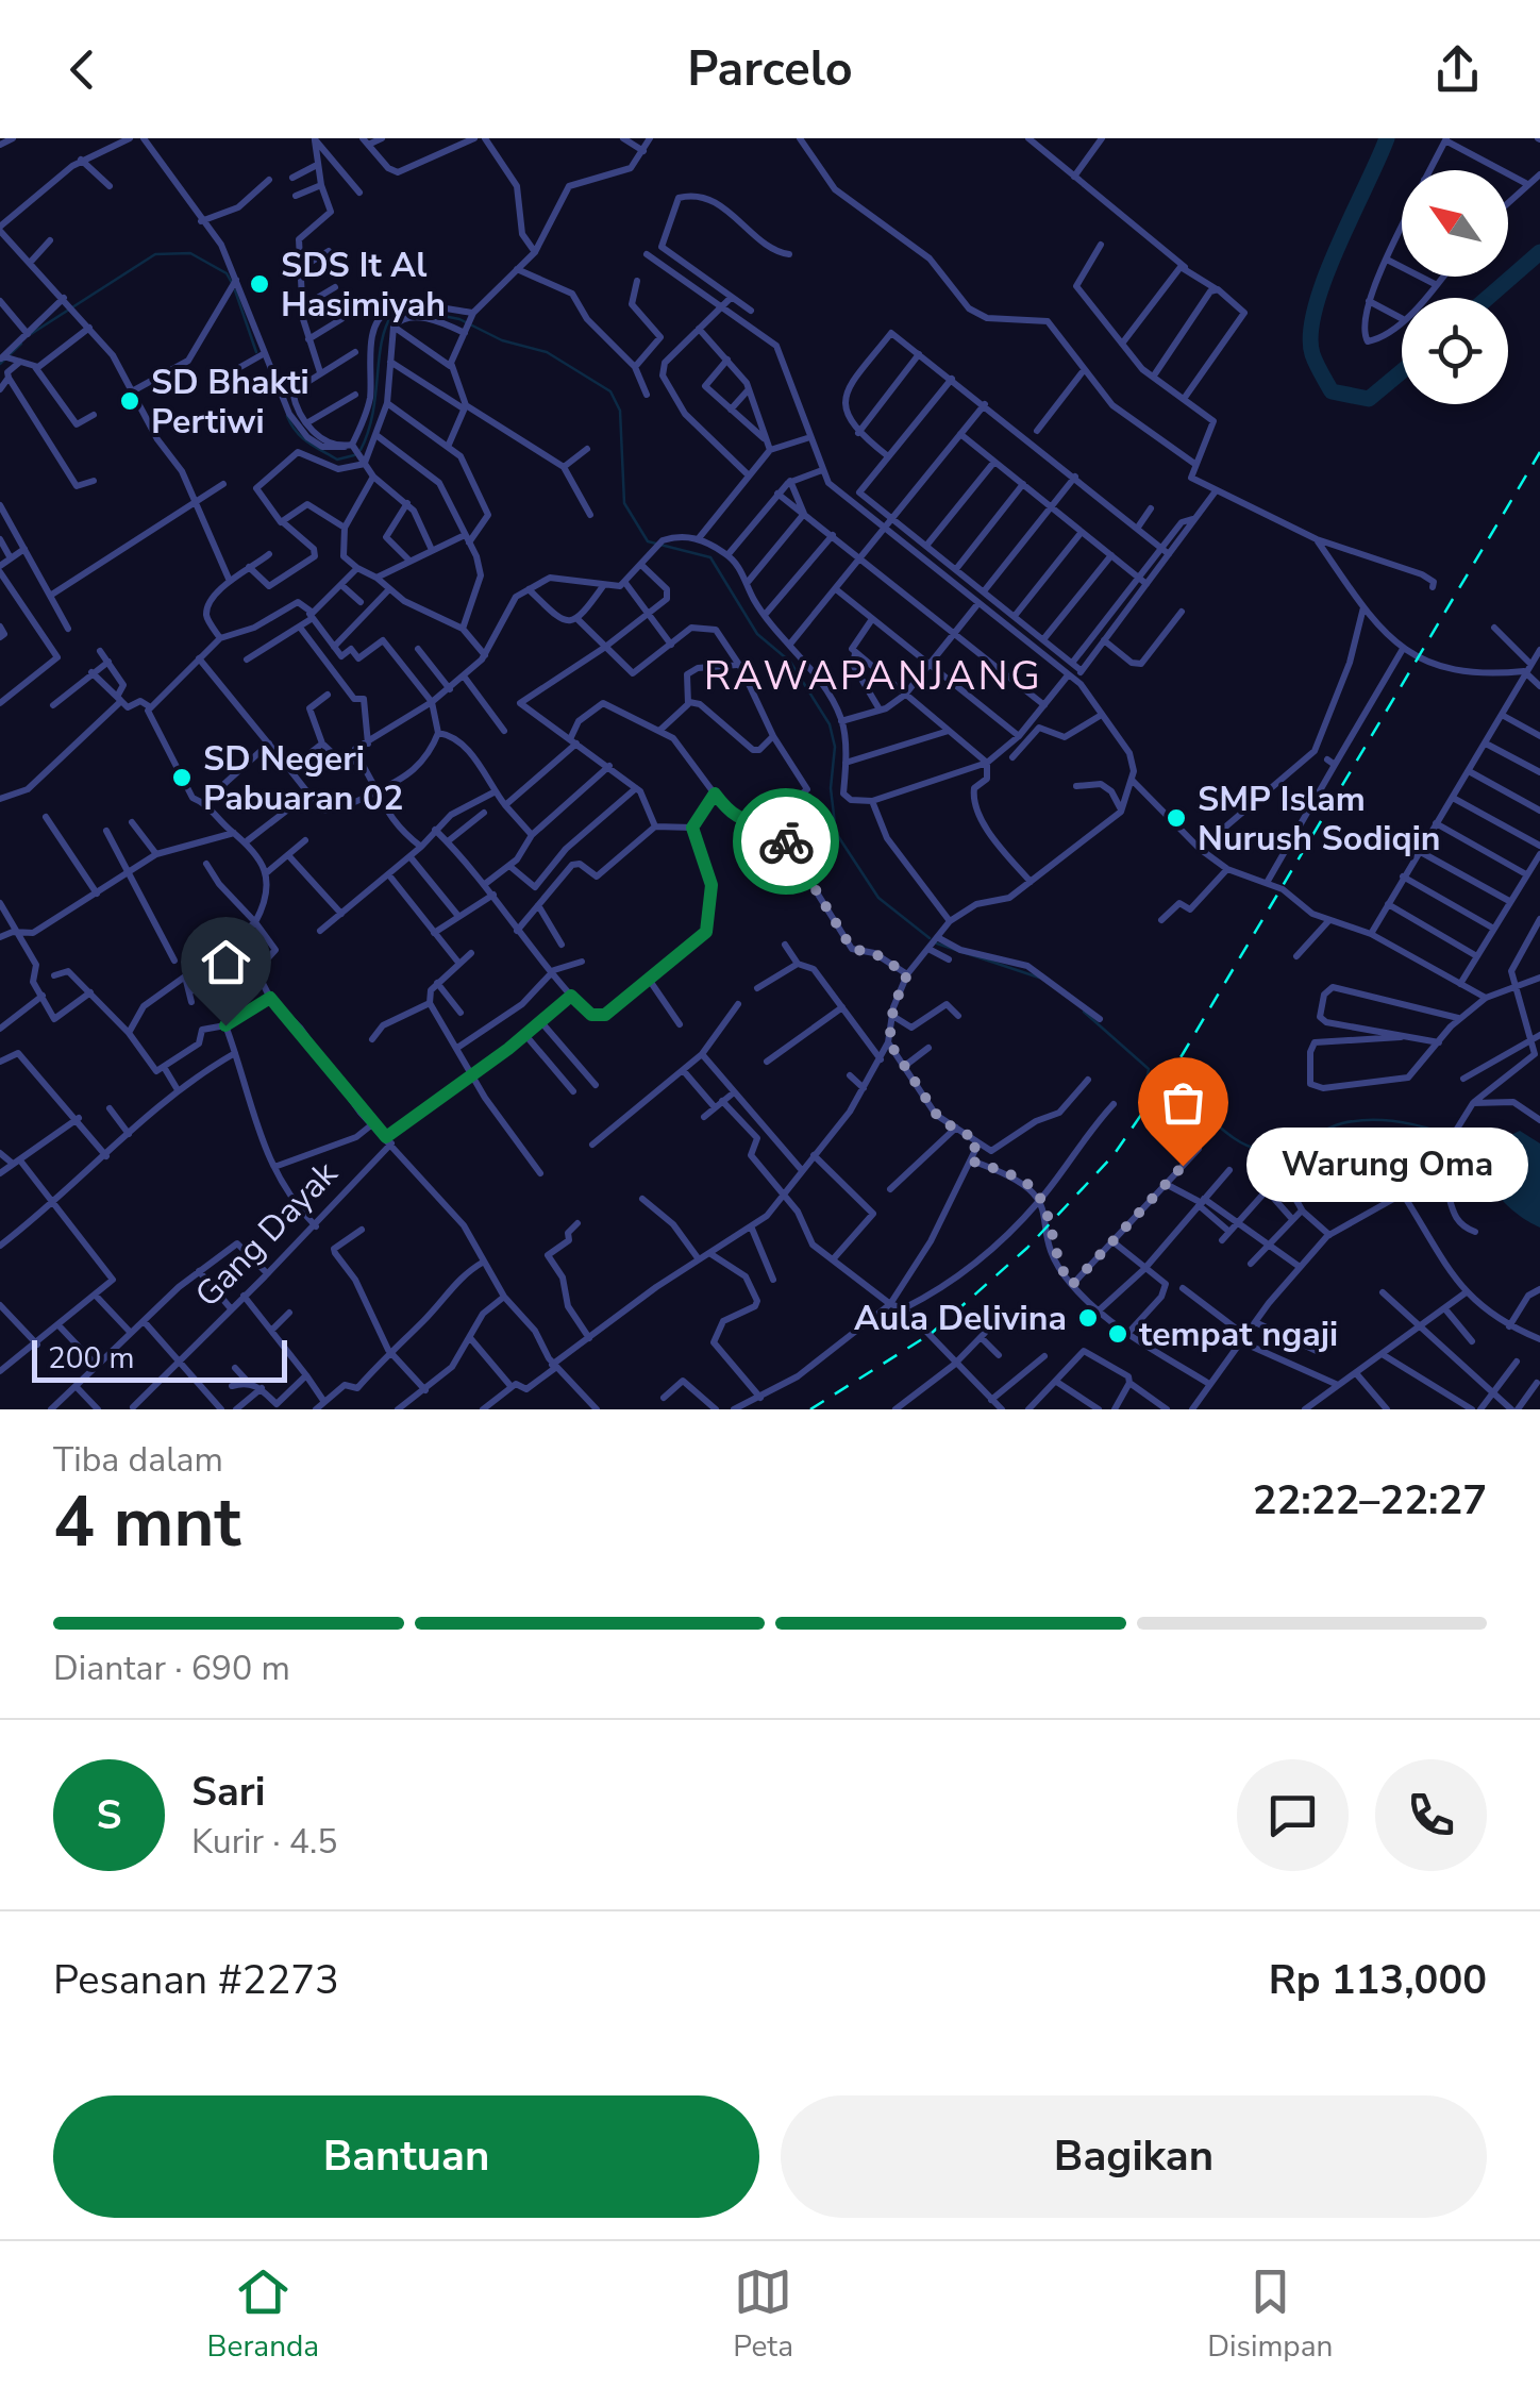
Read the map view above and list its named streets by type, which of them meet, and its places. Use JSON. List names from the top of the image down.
{
  "streets": {
    "street": ["Gang Dayak"]
  },
  "districts": ["RAWAPANJANG"],
  "places": [
    "SDS It Al Hasimiyah",
    "SD Bhakti Pertiwi",
    "SD Negeri Pabuaran 02",
    "SMP Islam Nurush Sodiqin",
    "Warung Oma",
    "Aula Delivina",
    "tempat ngaji"
  ],
  "scale_bar": "200 m",
  "north": "top left",
  "page": {
    "header": "Parcelo",
    "bubble": "Warung Oma",
    "scale": "200 m",
    "heading": ["4 mnt", "Tiba dalam", "22:22–22:27"],
    "panel": [
      "Sari",
      "Kurir · 4.5",
      "Pesanan #2273",
      "Rp 113,000"
    ],
    "bar": "Diantar · 690 m",
    "round": "S",
    "buttons": ["Bantuan", "Bagikan"],
    "tabs": ["Beranda", "Peta", "Disimpan"]
  }
}
